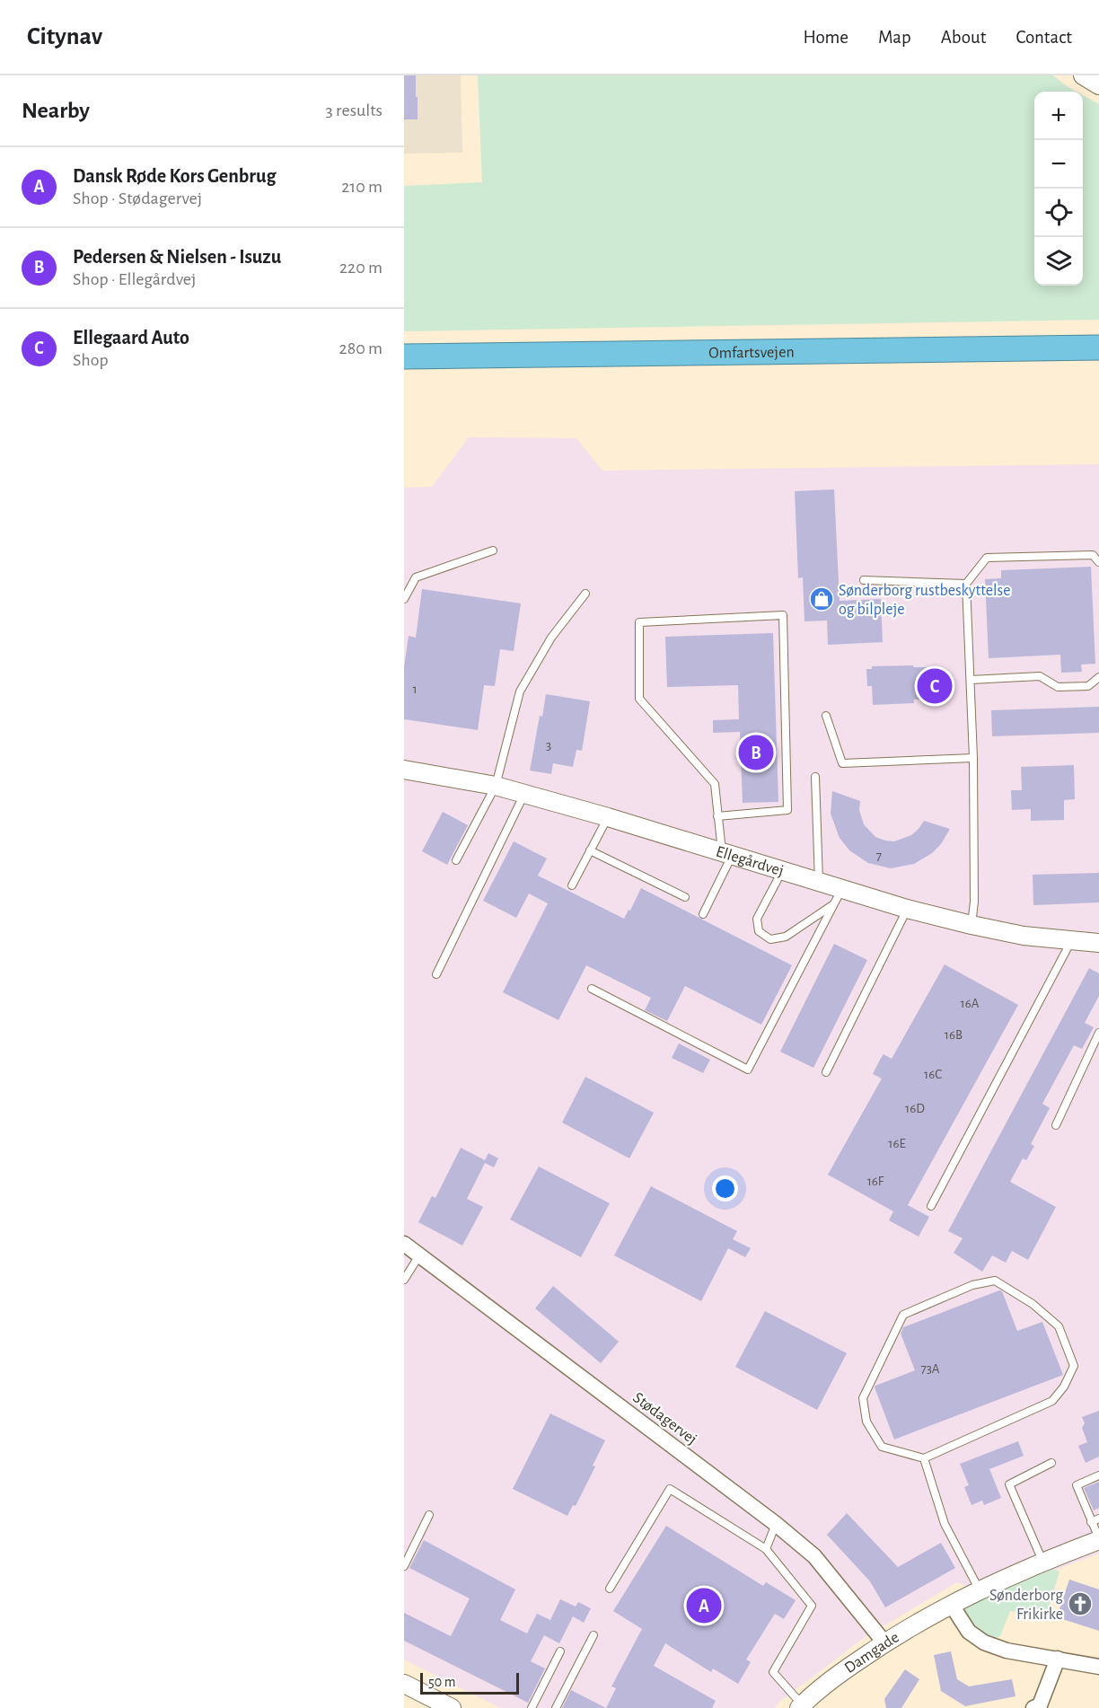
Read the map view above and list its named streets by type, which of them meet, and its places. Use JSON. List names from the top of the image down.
{
  "streets": {
    "highway": ["Omfartsvejen"],
    "street": ["Ellegårdvej", "Stødagervej", "Damgade"]
  },
  "crossings": [
    ["Stødagervej", "Damgade"]
  ],
  "places": {
    "shop": ["Sønderborg rustbeskyttelse og bilpleje"],
    "church": ["Sønderborg Frikirke"]
  },
  "house_numbers": [
    "1",
    "3",
    "7",
    "16A",
    "16B",
    "16C",
    "16D",
    "16E",
    "16F",
    "73A"
  ],
  "scale_bar": "50 m",
  "page": {
    "header": "Citynav",
    "nav": [
      "Home",
      "Map",
      "About",
      "Contact"
    ],
    "heading": ["Nearby", "3 results"],
    "map_buttons": ["+", "−"],
    "list": [
      {
        "mark": "A",
        "name": "Dansk Røde Kors Genbrug",
        "note": "Shop · Stødagervej",
        "value": "210 m"
      },
      {
        "mark": "B",
        "name": "Pedersen & Nielsen - Isuzu",
        "note": "Shop · Ellegårdvej",
        "value": "220 m"
      },
      {
        "mark": "C",
        "name": "Ellegaard Auto",
        "note": "Shop",
        "value": "280 m"
      }
    ],
    "pins": ["C", "B", "A"],
    "scale": "50 m"
  }
}
